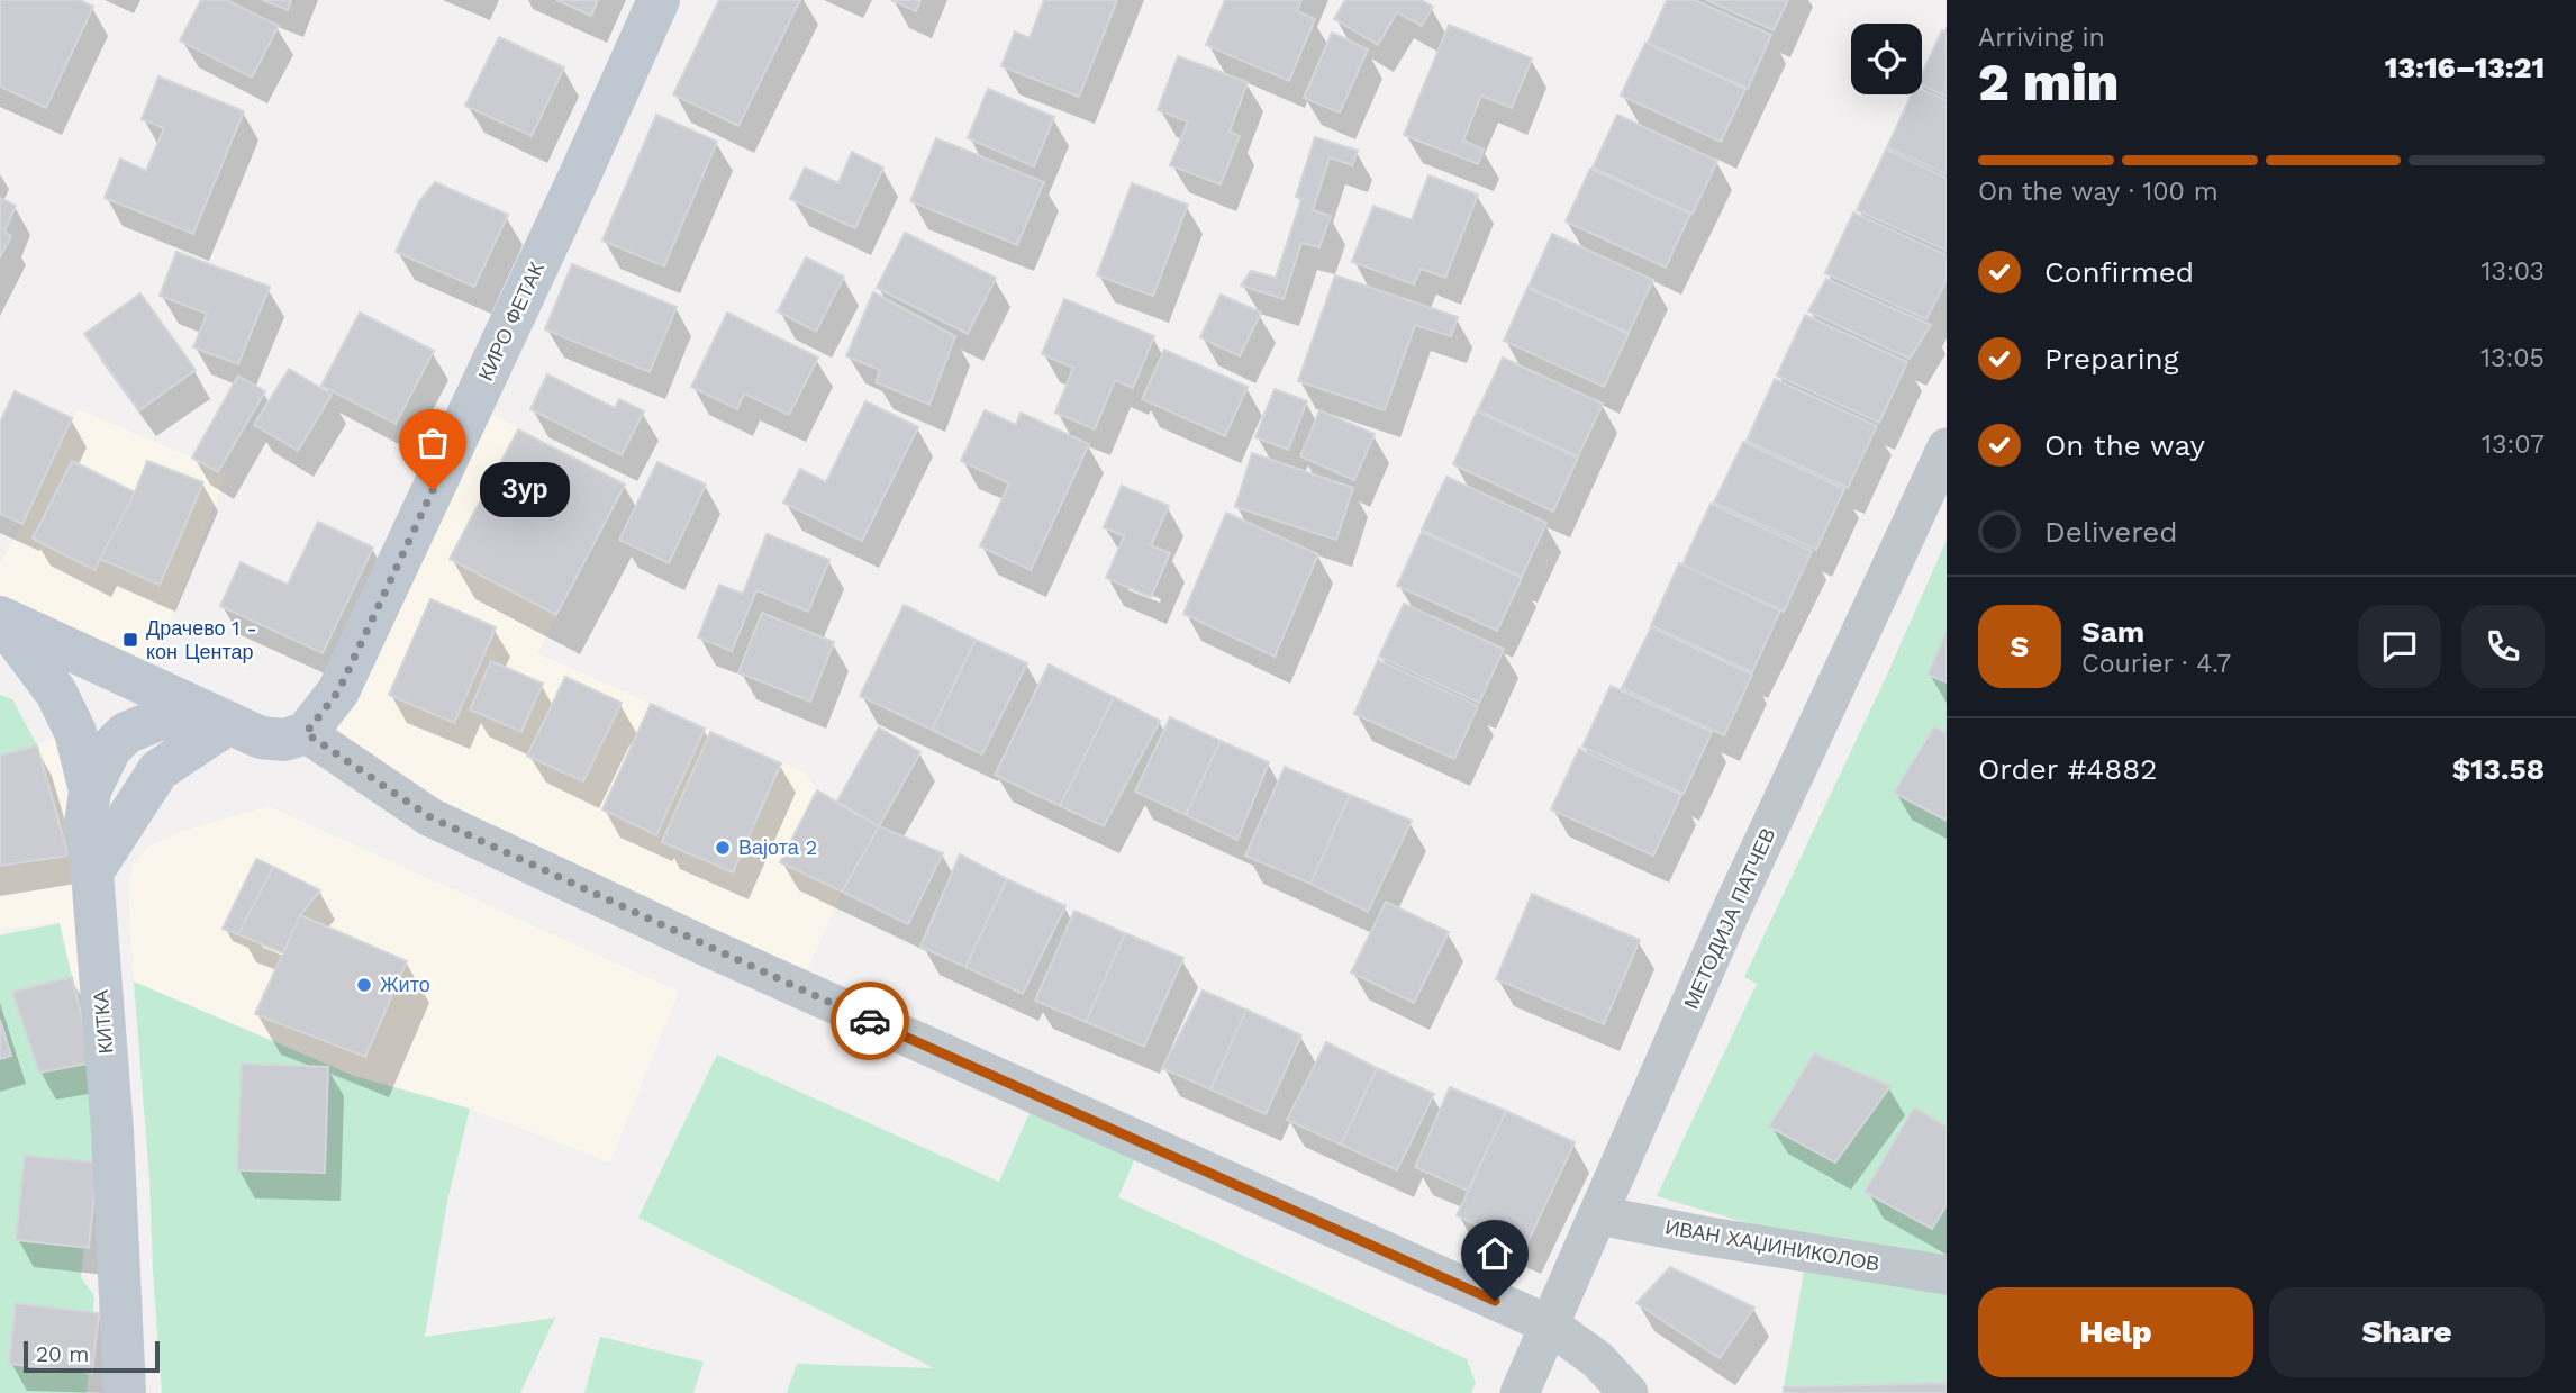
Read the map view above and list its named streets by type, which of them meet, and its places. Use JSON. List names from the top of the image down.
{
  "streets": {
    "main road": ["КИРО ФЕТАК", "КИТКА"],
    "street": ["МЕТОДИЈА ПАТЧЕВ", "ИВАН ХАЏИНИКОЛОВ"]
  },
  "crossings": [
    ["МЕТОДИЈА ПАТЧЕВ", "ИВАН ХАЏИНИКОЛОВ"]
  ],
  "places": {
    "other": ["Зур", "Вајота 2", "Жито"],
    "transit": ["Драчево 1 - кон Центар"]
  },
  "scale_bar": "20 m",
  "page": {
    "heading": ["2 min", "Arriving in", "13:16–13:21"],
    "panel": [
      "Sam",
      "Courier · 4.7",
      "Order #4882",
      "$13.58"
    ],
    "bar": "On the way · 100 m",
    "list": [
      ["Confirmed", "13:03"],
      ["Preparing", "13:05"],
      ["On the way", "13:07"],
      "Delivered"
    ],
    "bubble": "Зур",
    "round": "S",
    "buttons": ["Help", "Share"],
    "scale": "20 m"
  }
}
